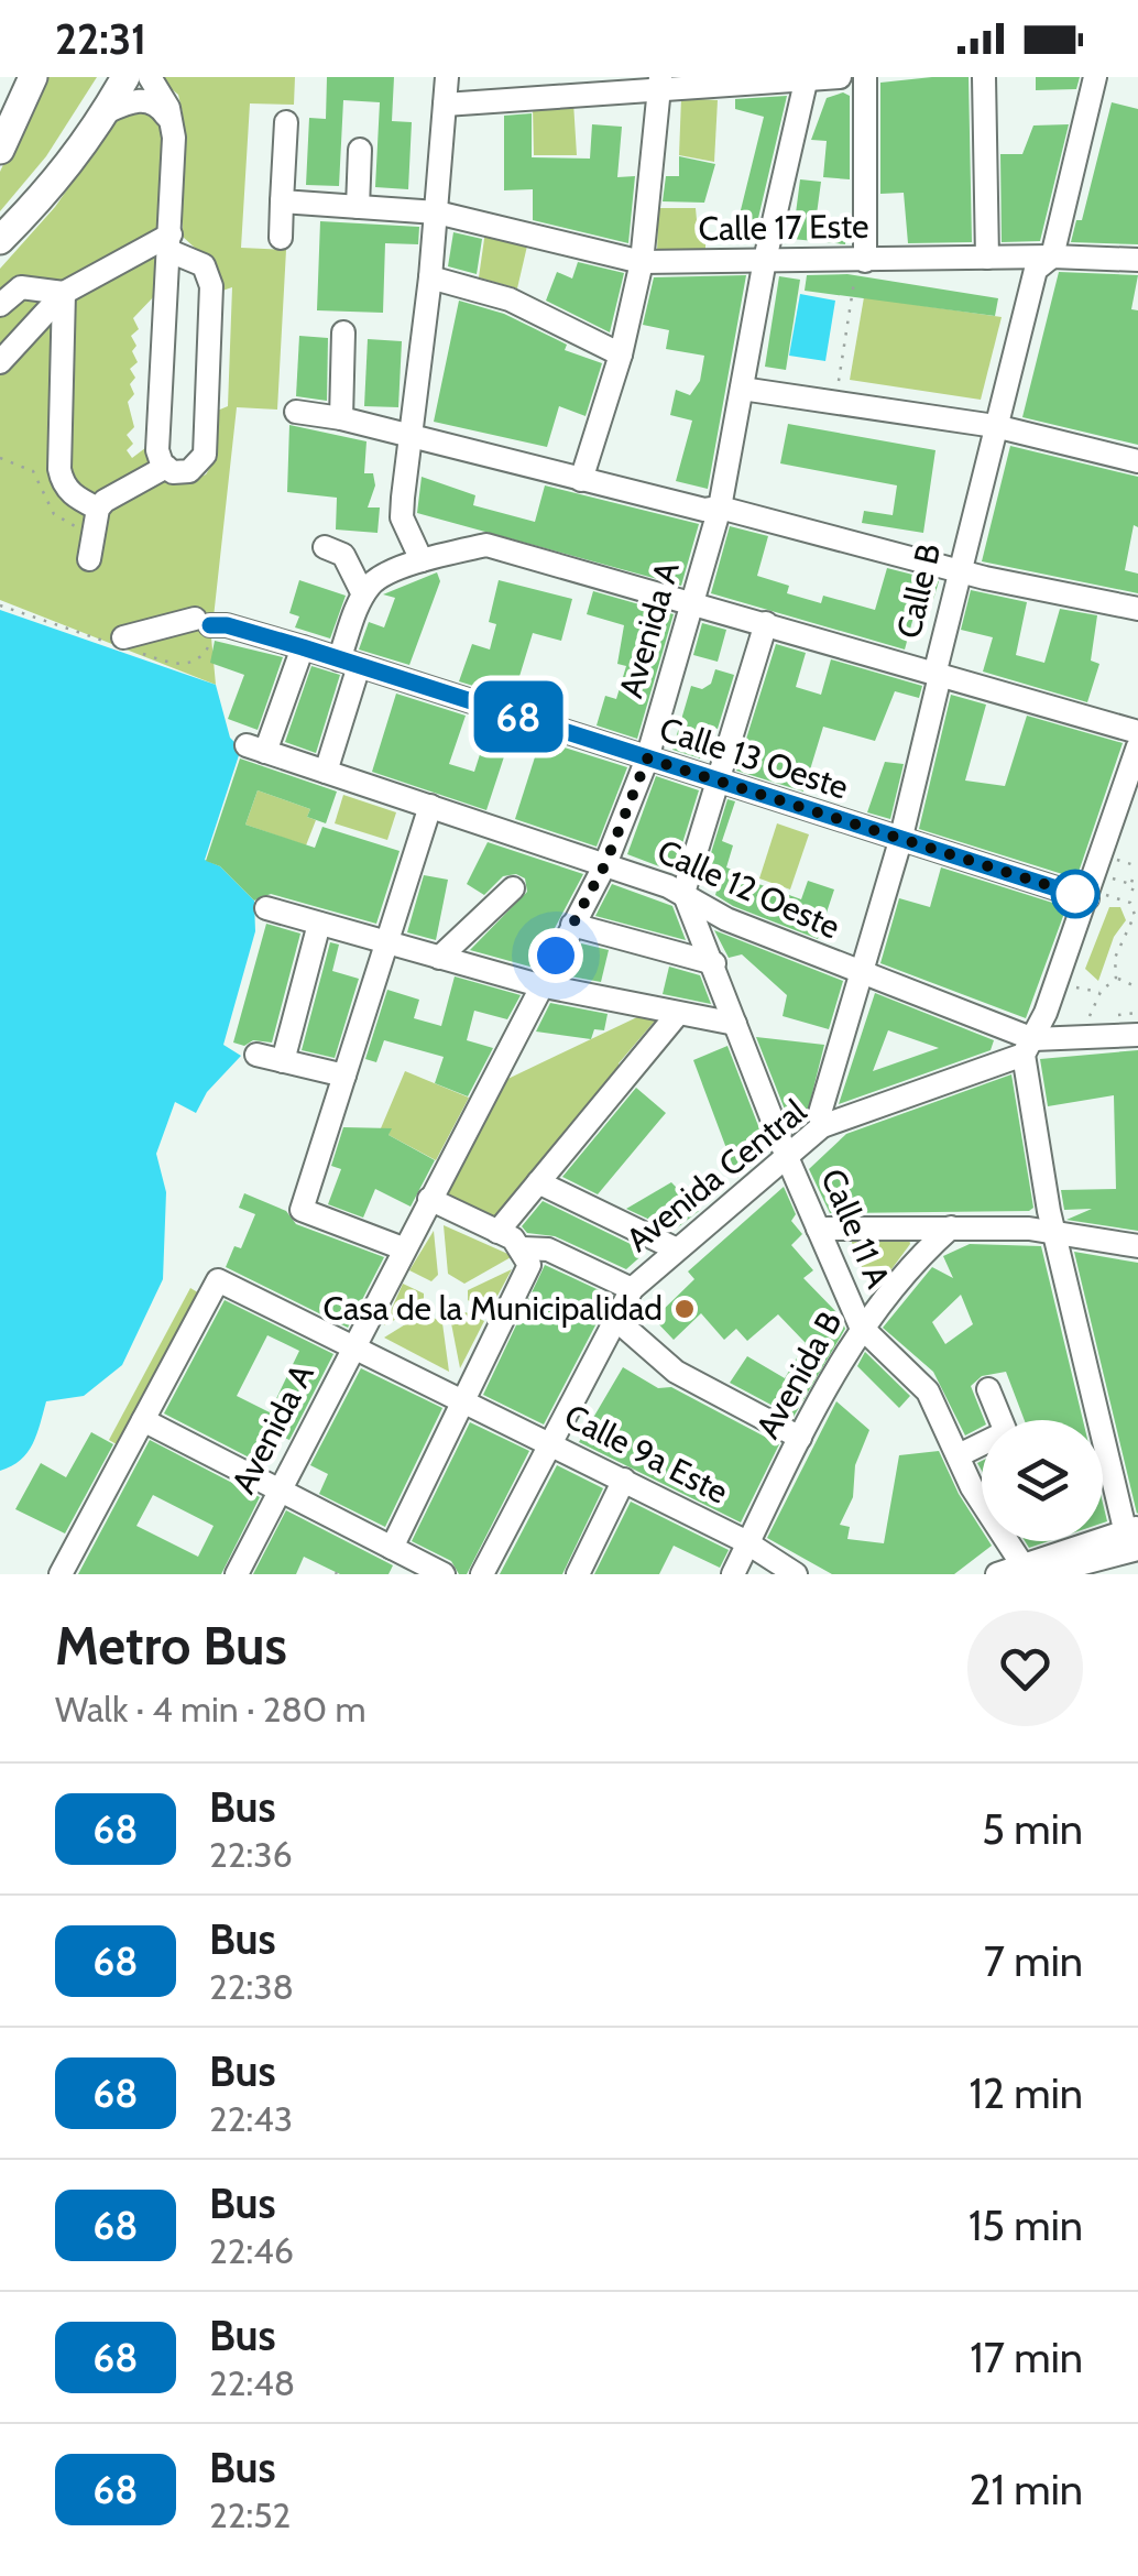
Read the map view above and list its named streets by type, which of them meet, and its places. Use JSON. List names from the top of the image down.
{
  "streets": {
    "street": [
      "Calle 17 Este",
      "Calle B",
      "Avenida A",
      "Calle 13 Oeste",
      "Calle 12 Oeste",
      "Avenida Central",
      "Calle 11 A",
      "Avenida B",
      "Calle 9a Este"
    ]
  },
  "crossings": [
    ["Calle 17 Este", "Calle B"],
    ["Calle 17 Este", "Avenida A"],
    ["Calle B", "Calle 13 Oeste"],
    ["Calle B", "Calle 12 Oeste"],
    ["Calle B", "Avenida Central"],
    ["Avenida A", "Calle 13 Oeste"],
    ["Avenida A", "Calle 12 Oeste"],
    ["Avenida A", "Calle 9a Este"],
    ["Calle 13 Oeste", "Calle 12 Oeste"],
    ["Calle 12 Oeste", "Avenida Central"],
    ["Calle 12 Oeste", "Calle 11 A"],
    ["Avenida Central", "Calle 11 A"],
    ["Avenida Central", "Calle 9a Este"],
    ["Calle 11 A", "Avenida B"],
    ["Avenida B", "Calle 9a Este"]
  ],
  "places": ["Casa de la Municipalidad"],
  "lines": ["bus line 68"],
  "page": {
    "status": "22:31",
    "on_map": "68",
    "heading": ["Metro Bus", "Walk · 4 min · 280 m"],
    "list": [
      {
        "mark": "68",
        "name": "Bus",
        "note": "22:36",
        "value": "5 min"
      },
      {
        "mark": "68",
        "name": "Bus",
        "note": "22:38",
        "value": "7 min"
      },
      {
        "mark": "68",
        "name": "Bus",
        "note": "22:43",
        "value": "12 min"
      },
      {
        "mark": "68",
        "name": "Bus",
        "note": "22:46",
        "value": "15 min"
      },
      {
        "mark": "68",
        "name": "Bus",
        "note": "22:48",
        "value": "17 min"
      },
      {
        "mark": "68",
        "name": "Bus",
        "note": "22:52",
        "value": "21 min"
      }
    ]
  }
}
